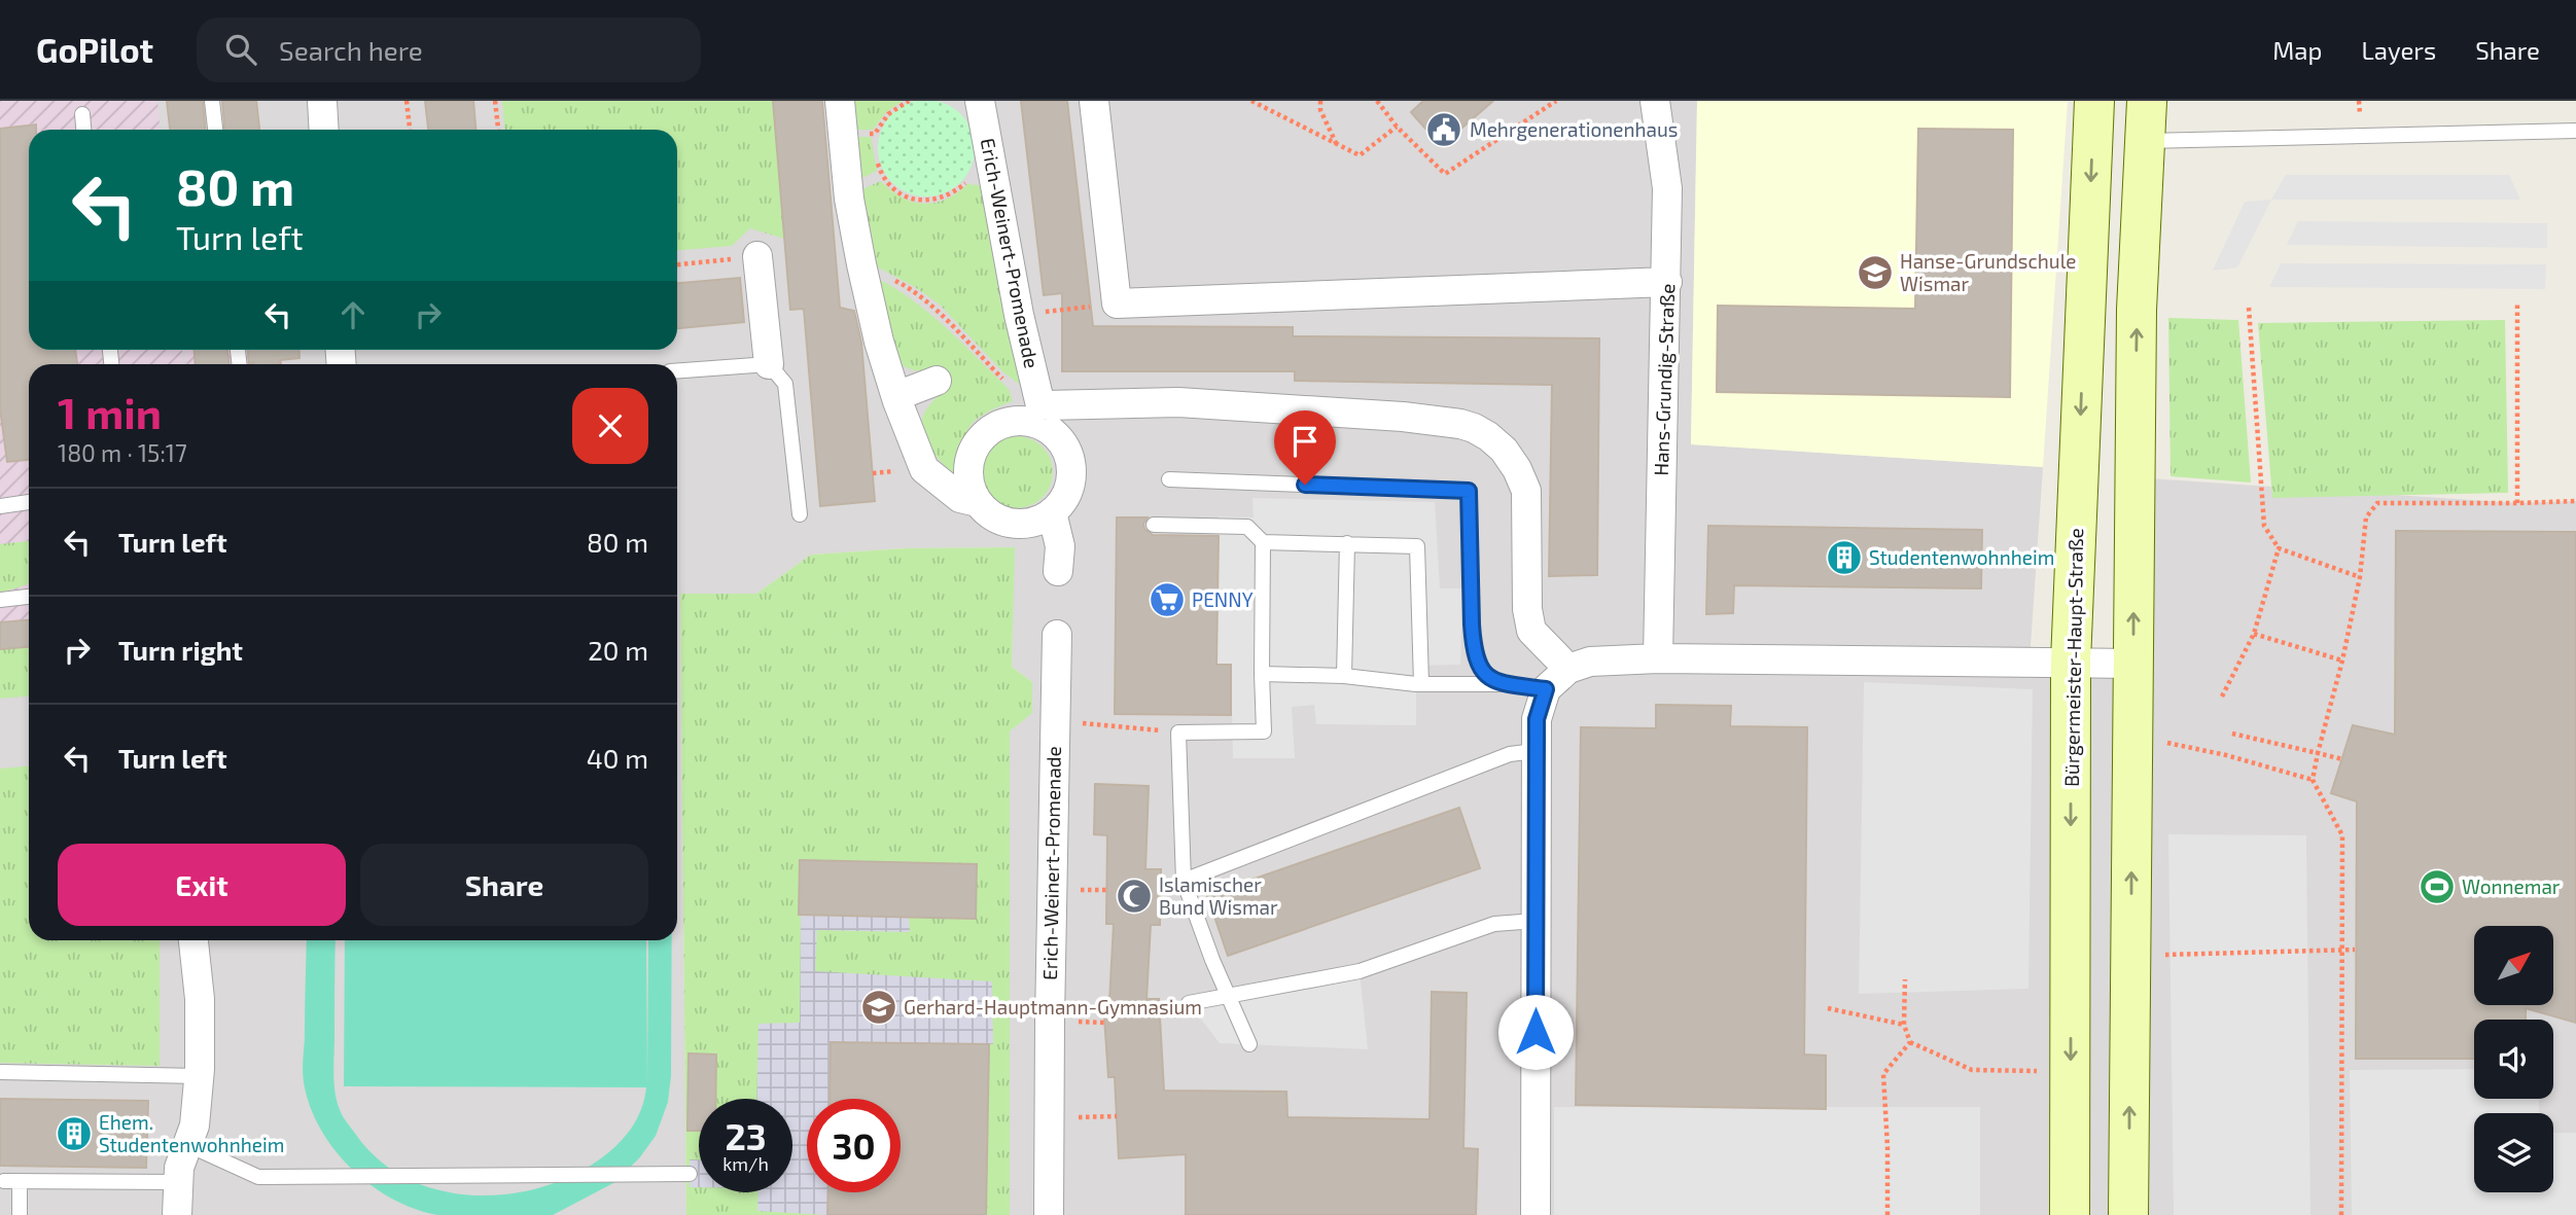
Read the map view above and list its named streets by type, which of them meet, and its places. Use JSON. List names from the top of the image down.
{
  "streets": {
    "street": ["Erich-Weinert-Promenade", "Hans-Grundig-Straße", "Bürgermeister-Haupt-Straße"]
  },
  "places": {
    "public building": ["Mehrgenerationenhaus"],
    "school or university": ["Hanse-Grundschule Wismar", "Gerhard-Hauptmann-Gymnasium"],
    "building": ["Studentenwohnheim", "Ehem. Studentenwohnheim"],
    "supermarket": ["PENNY"],
    "sports": ["Wonnemar"],
    "mosque": ["Islamischer Bund Wismar"]
  },
  "north": "top right",
  "page": {
    "header": "GoPilot",
    "search": "Search here",
    "nav": ["Map", "Layers", "Share"],
    "turn": ["80 m", "Turn left"],
    "heading": ["1 min", "180 m · 15:17"],
    "list": [
      {
        "name": "Turn left",
        "value": "80 m"
      },
      {
        "name": "Turn right",
        "value": "20 m"
      },
      {
        "name": "Turn left",
        "value": "40 m"
      }
    ],
    "buttons": ["Exit", "Share"],
    "speed": "23 km/h",
    "limit": "30"
  }
}
